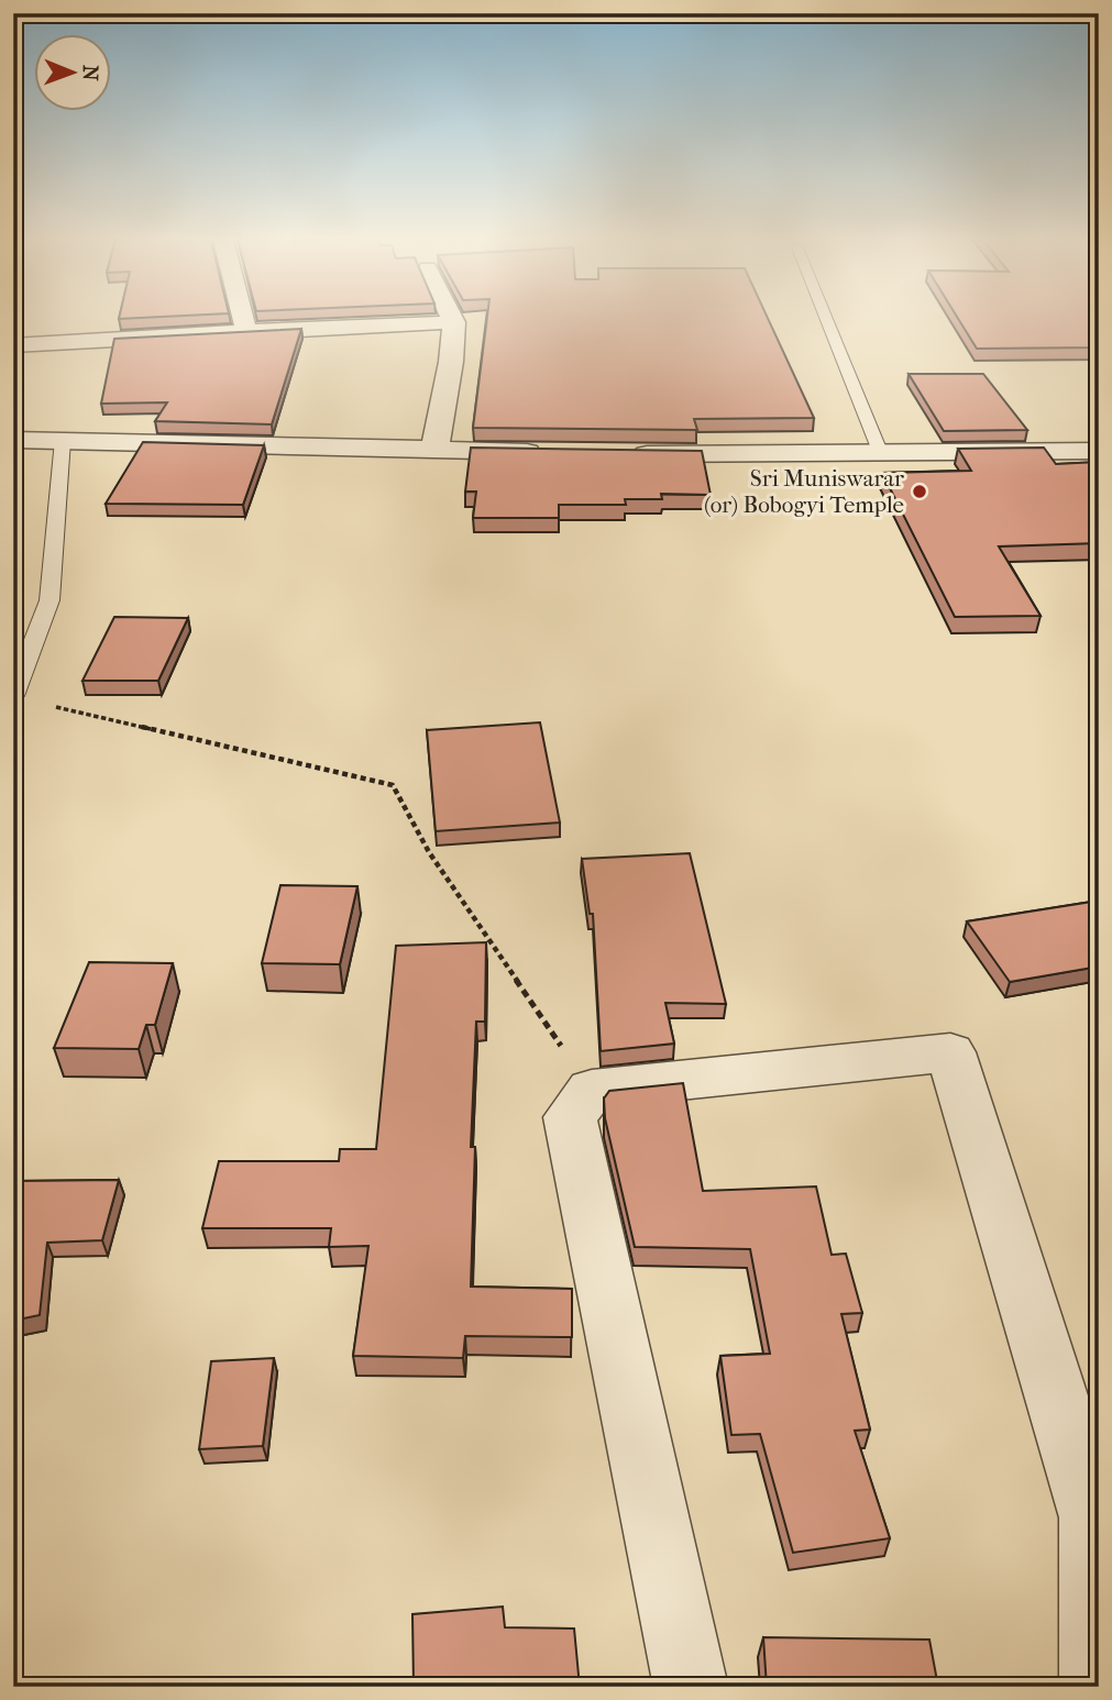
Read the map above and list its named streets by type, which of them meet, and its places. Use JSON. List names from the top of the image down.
{
  "places": ["Sri Muniswarar (or) Bobogyi Temple"],
  "north": "right"
}
